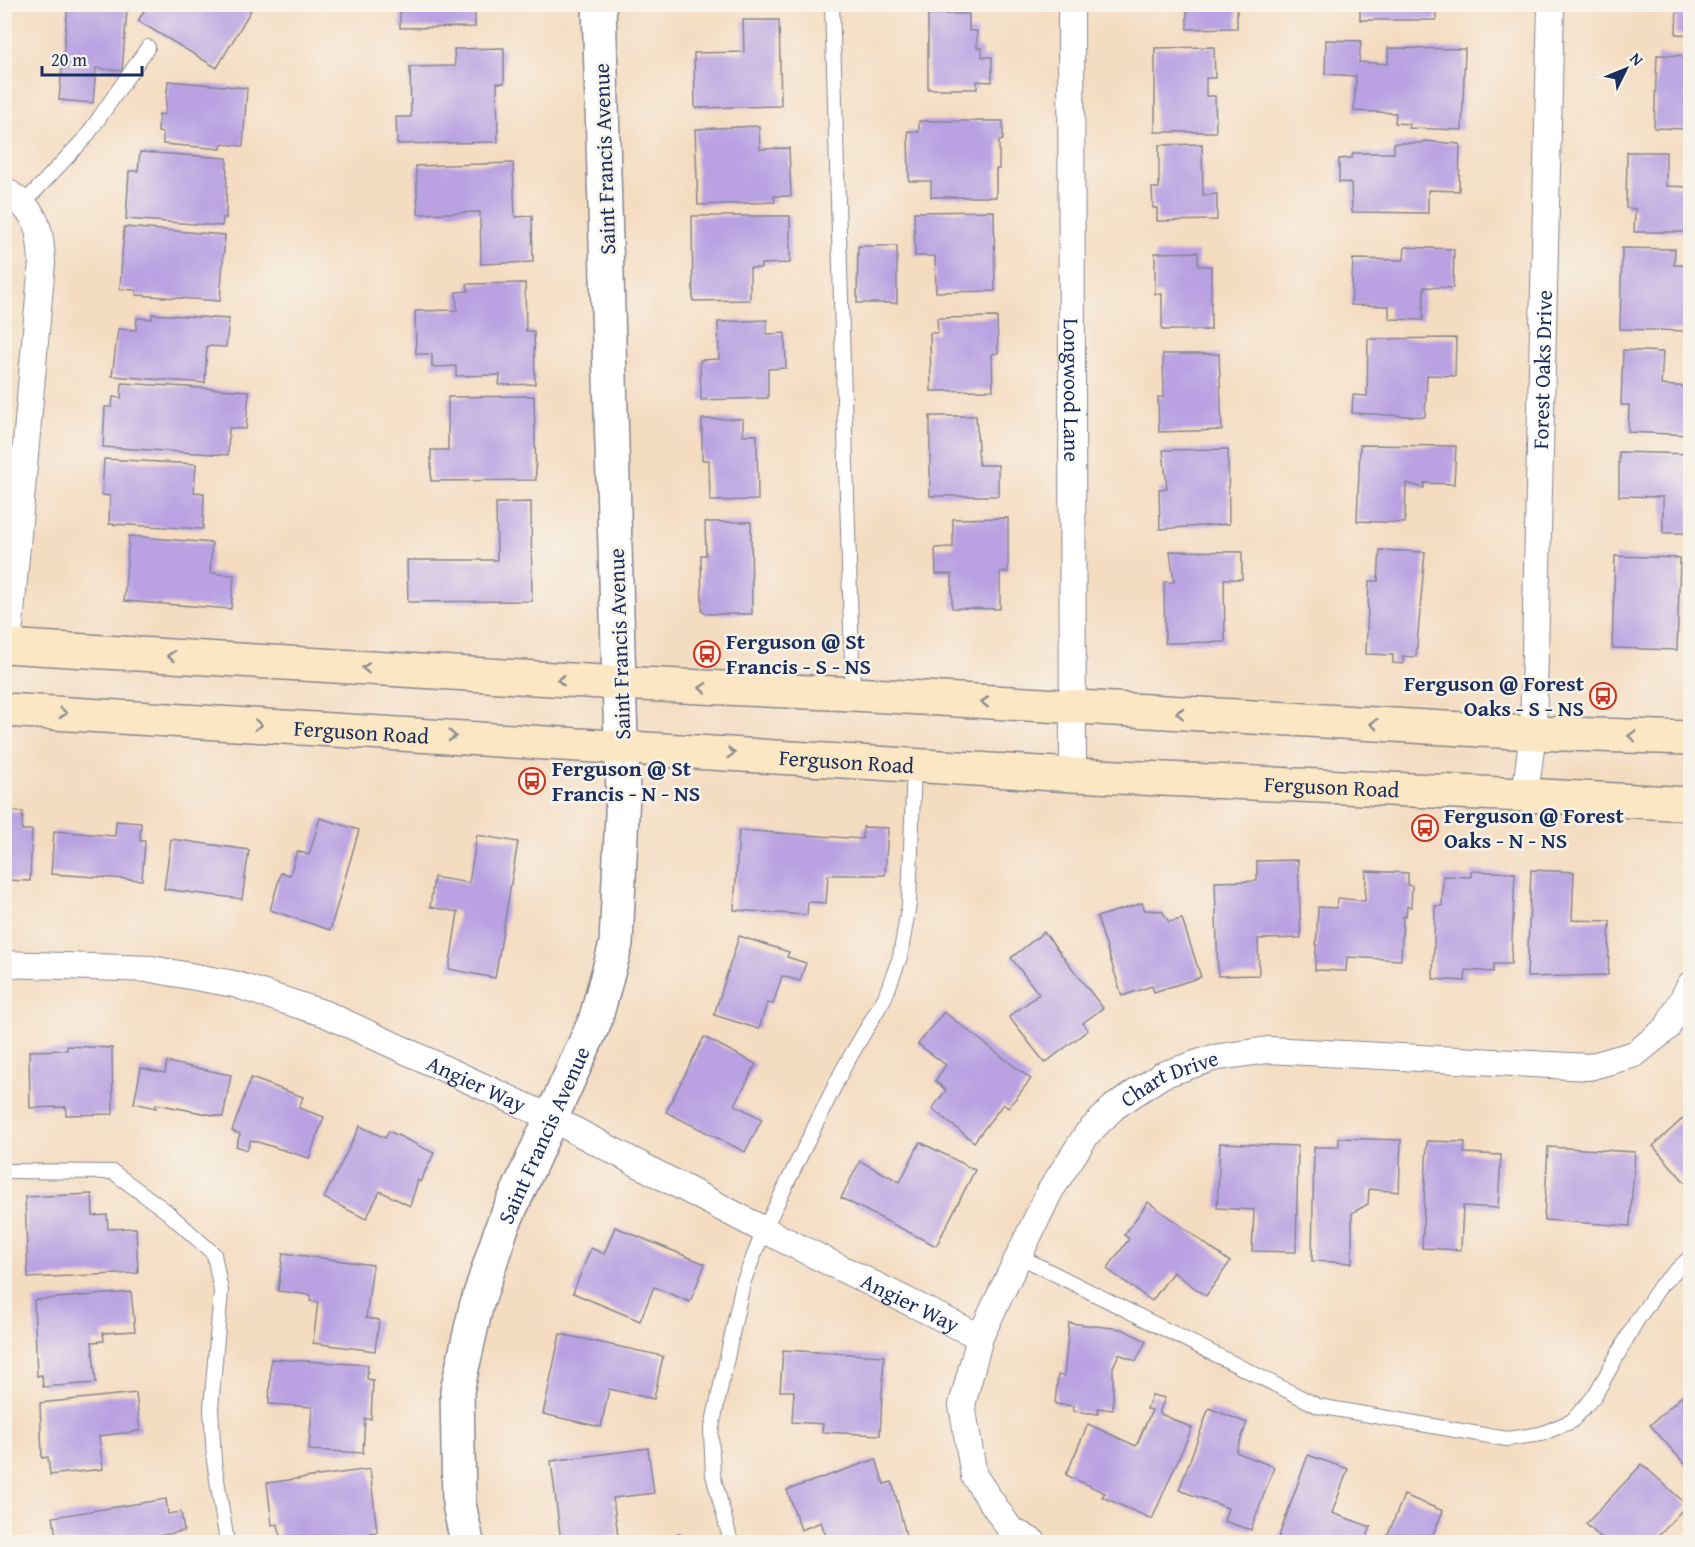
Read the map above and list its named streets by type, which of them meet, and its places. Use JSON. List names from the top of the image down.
{
  "streets": {
    "main road": ["Ferguson Road"],
    "street": [
      "Saint Francis Avenue",
      "Forest Oaks Drive",
      "Longwood Lane",
      "Chart Drive",
      "Angier Way"
    ]
  },
  "crossings": [
    ["Saint Francis Avenue", "Ferguson Road"],
    ["Saint Francis Avenue", "Angier Way"],
    ["Forest Oaks Drive", "Ferguson Road"],
    ["Longwood Lane", "Ferguson Road"],
    ["Chart Drive", "Angier Way"]
  ],
  "places": {
    "bus stop": [
      "Ferguson @ St Francis - S - NS",
      "Ferguson @ Forest Oaks - S - NS",
      "Ferguson @ St Francis - N - NS",
      "Ferguson @ Forest Oaks - N - NS"
    ]
  },
  "scale_bar": "20 m",
  "north": "top right"
}
